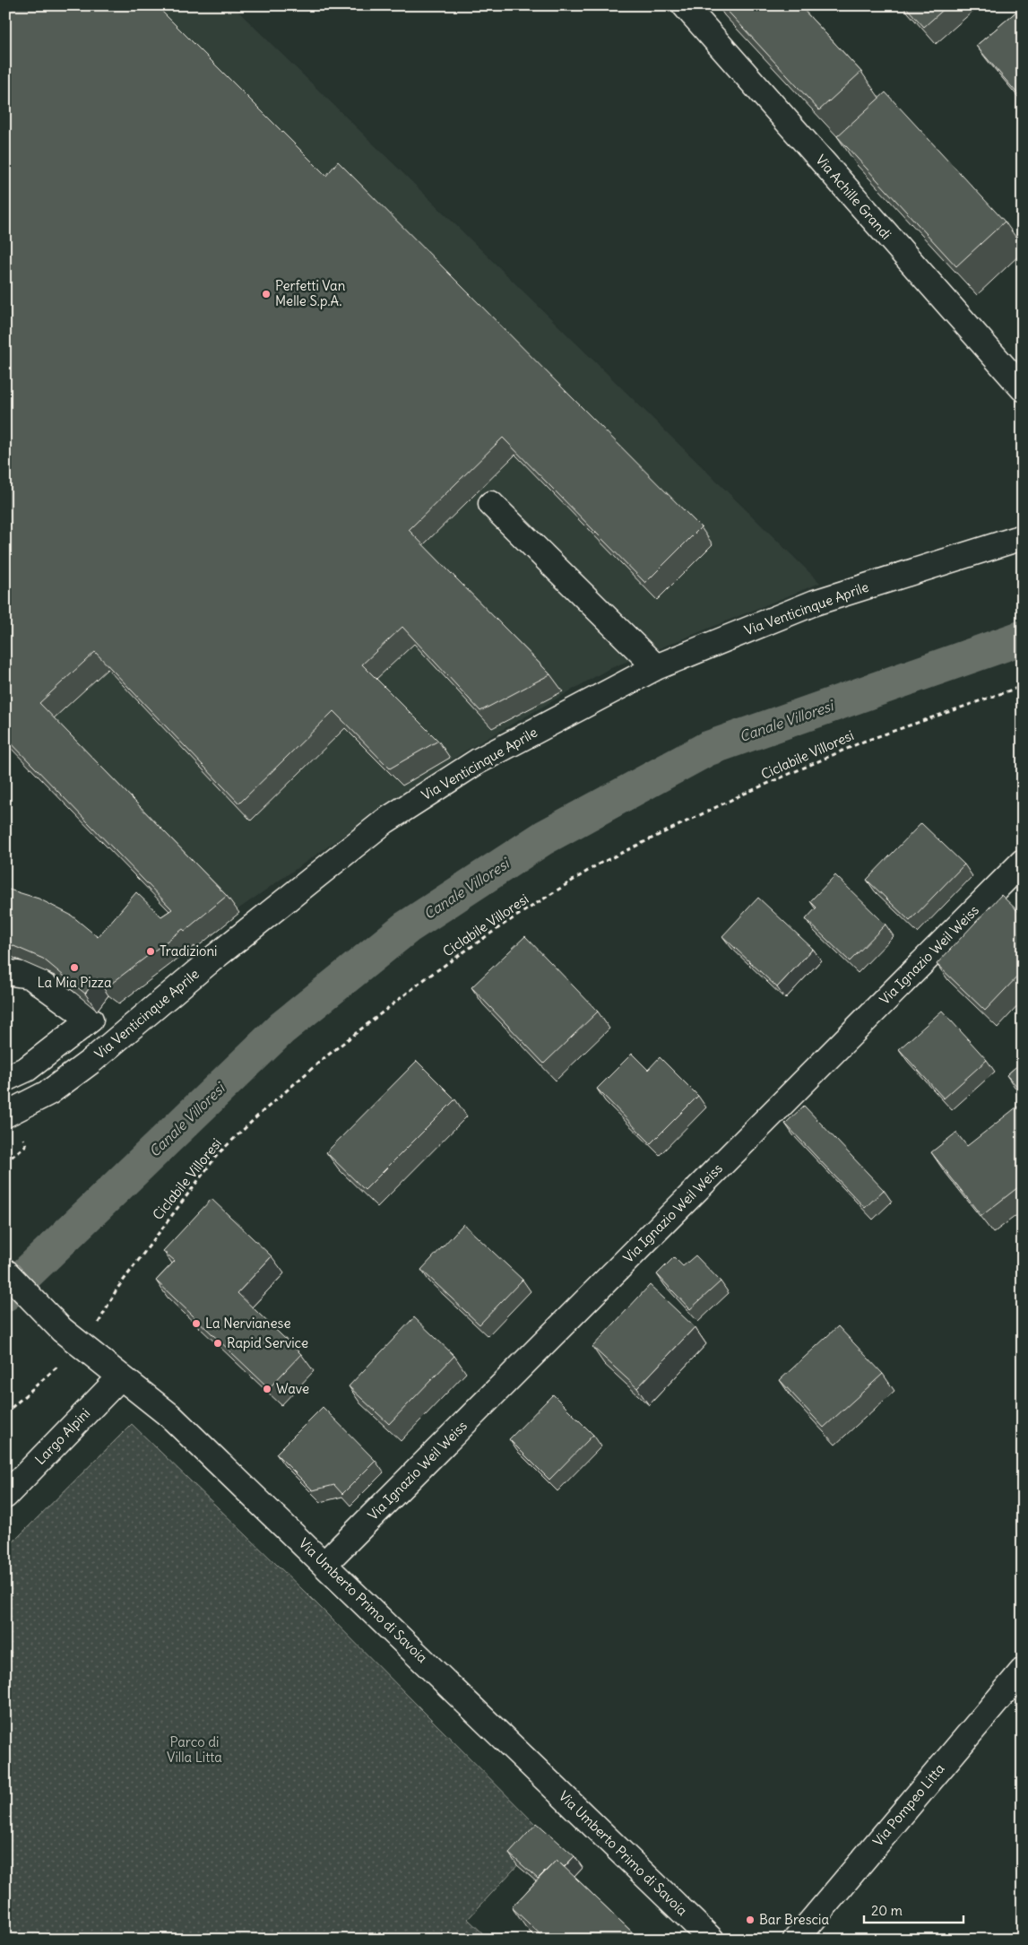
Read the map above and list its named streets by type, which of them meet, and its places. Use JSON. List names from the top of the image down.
{
  "streets": {
    "street": [
      "Via Achille Grandi",
      "Via Venticinque Aprile",
      "Via Ignazio Weil Weiss",
      "Largo Alpini",
      "Via Umberto Primo di Savoia",
      "Via Pompeo Litta"
    ],
    "path": ["Ciclabile Villoresi"]
  },
  "crossings": [
    ["Ciclabile Villoresi", "Via Umberto Primo di Savoia"],
    ["Via Ignazio Weil Weiss", "Via Umberto Primo di Savoia"],
    ["Largo Alpini", "Via Umberto Primo di Savoia"]
  ],
  "water": ["Canale Villoresi"],
  "parks": ["Parco di Villa Litta"],
  "places": [
    "Perfetti Van Melle S.p.A.",
    "Tradizioni",
    "La Mia Pizza",
    "La Nervianese",
    "Rapid Service",
    "Wave",
    "Bar Brescia"
  ],
  "scale_bar": "20 m"
}
